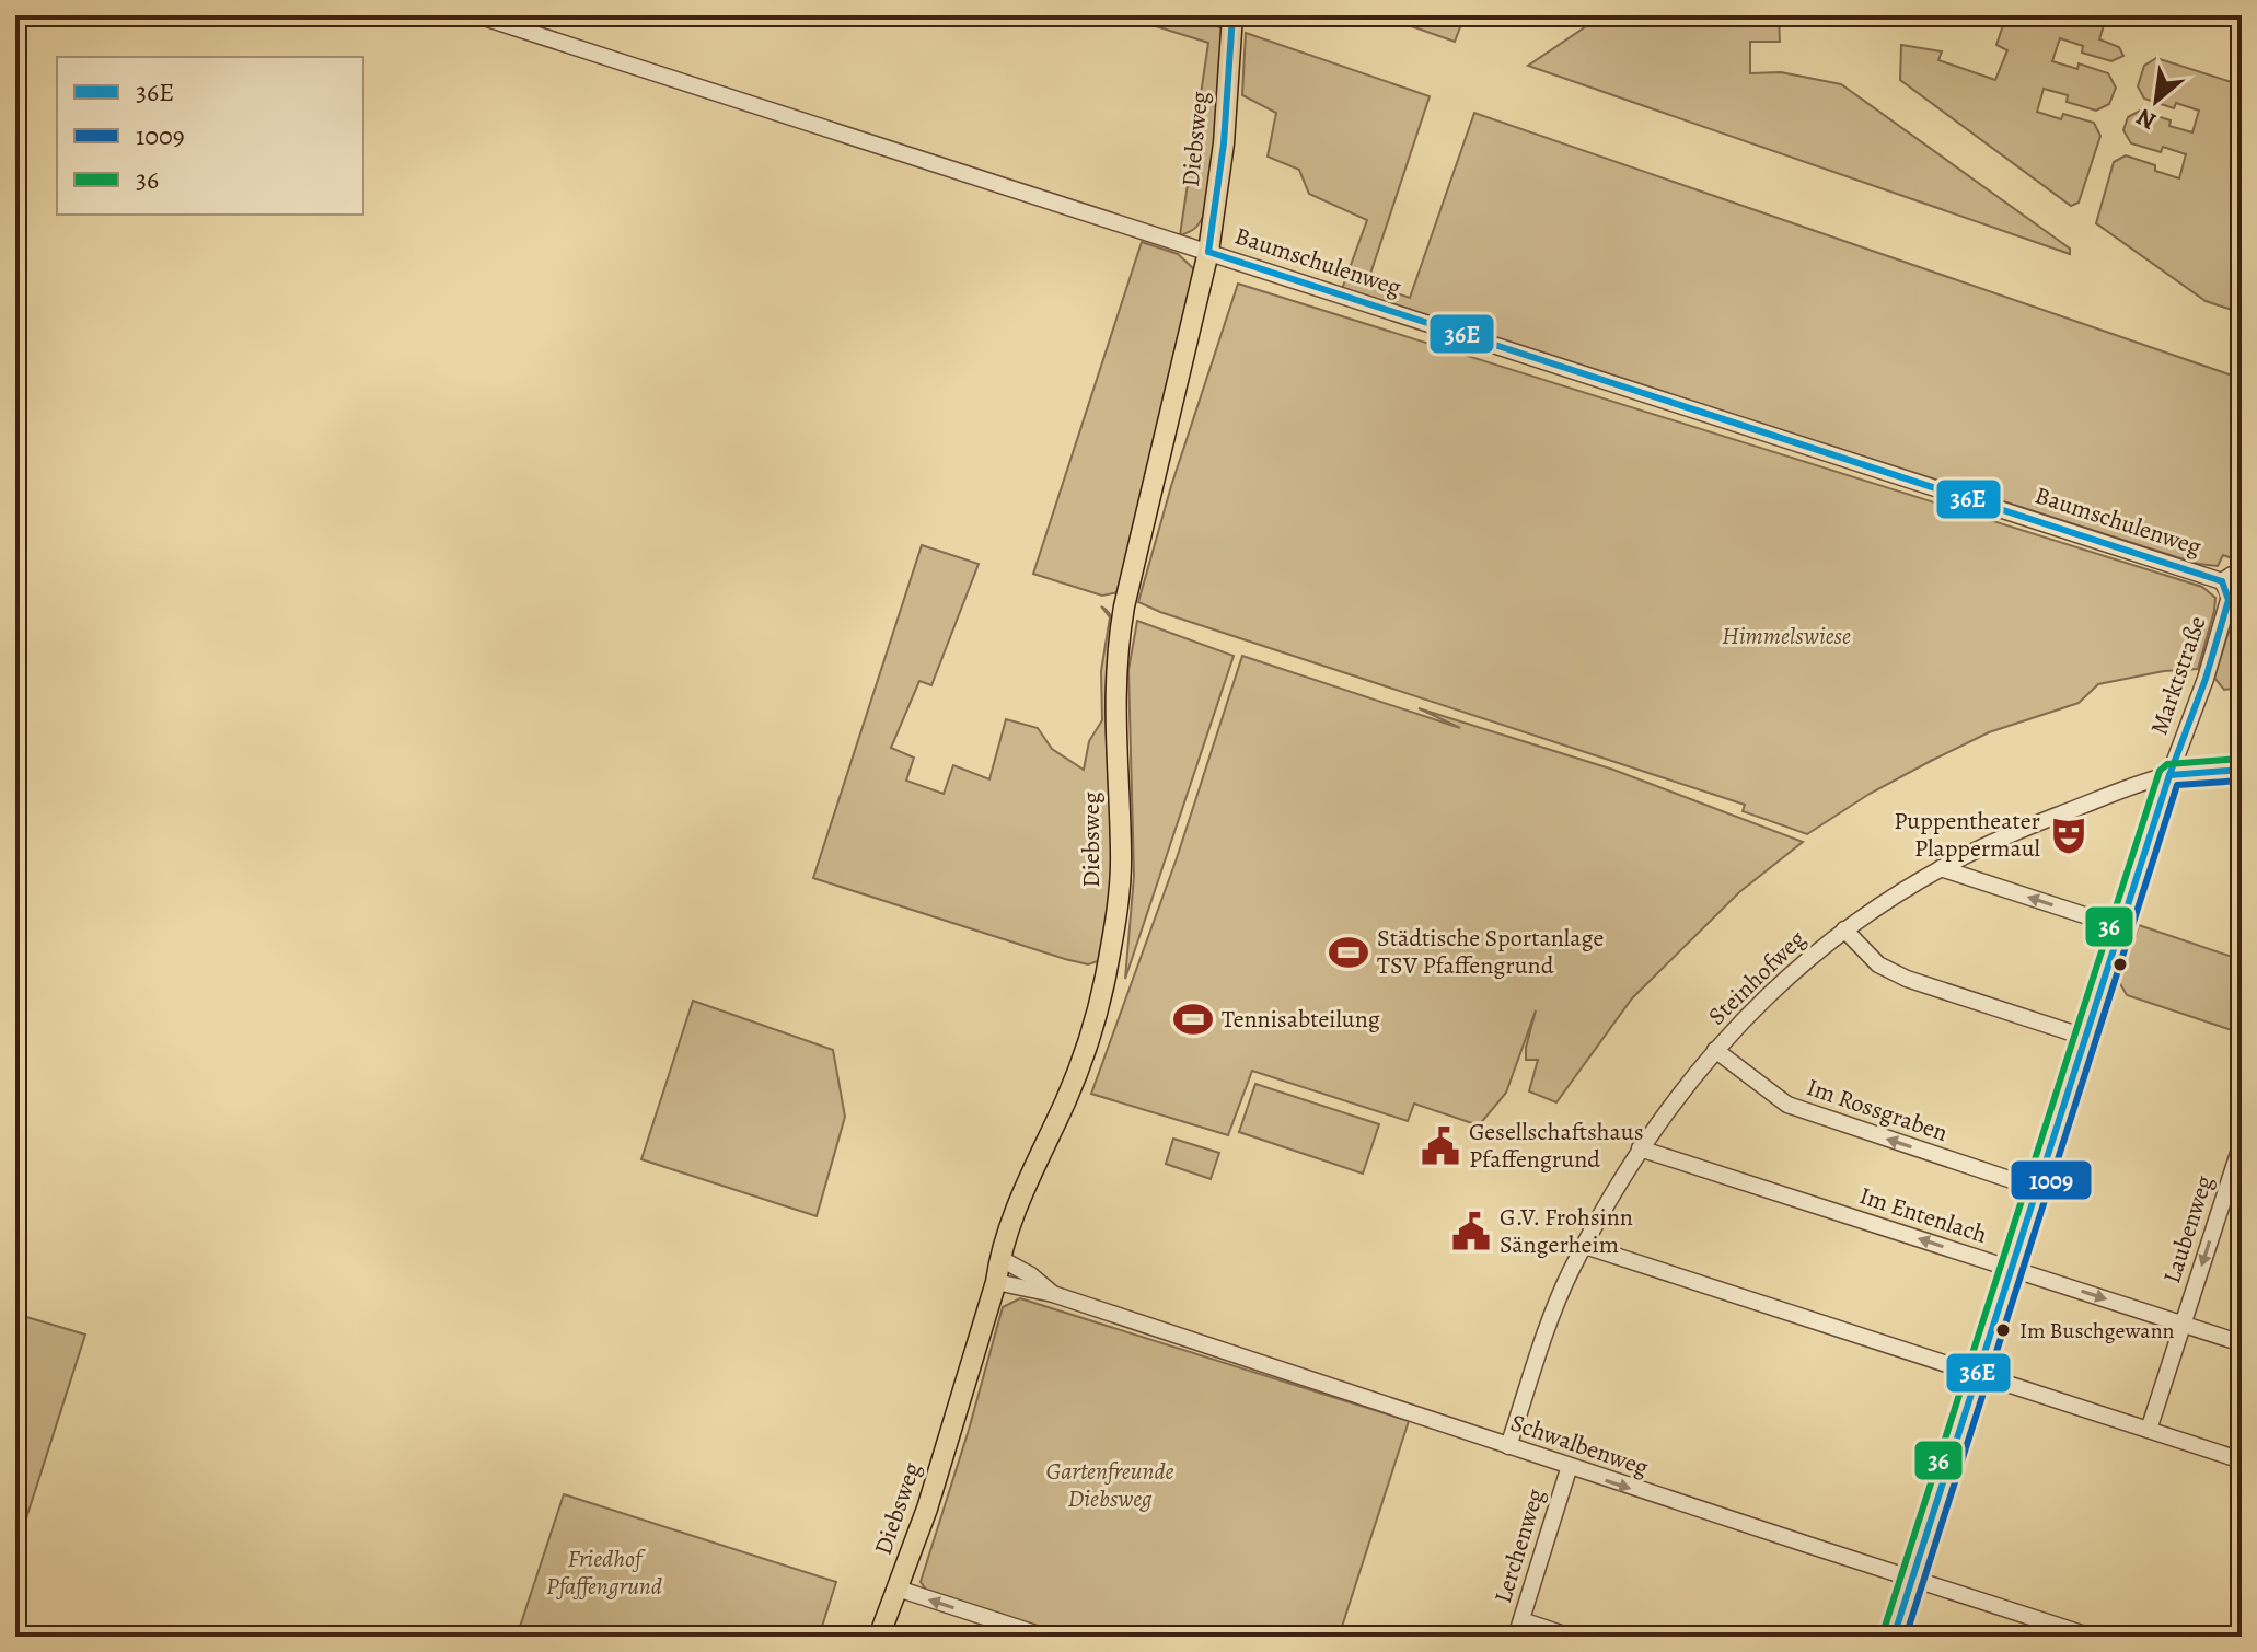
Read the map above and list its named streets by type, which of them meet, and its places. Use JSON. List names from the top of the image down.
{
  "streets": {
    "main road": ["Diebsweg"],
    "street": [
      "Baumschulenweg",
      "Marktstraße",
      "Steinhofweg",
      "Im Rossgraben",
      "Im Entenlach",
      "Laubenweg",
      "Schwalbenweg",
      "Lerchenweg"
    ]
  },
  "crossings": [
    ["Diebsweg", "Baumschulenweg"],
    ["Diebsweg", "Schwalbenweg"],
    ["Baumschulenweg", "Marktstraße"],
    ["Marktstraße", "Steinhofweg"],
    ["Marktstraße", "Im Rossgraben"],
    ["Marktstraße", "Im Entenlach"],
    ["Marktstraße", "Schwalbenweg"],
    ["Steinhofweg", "Im Rossgraben"],
    ["Steinhofweg", "Im Entenlach"],
    ["Steinhofweg", "Schwalbenweg"],
    ["Im Entenlach", "Laubenweg"],
    ["Schwalbenweg", "Lerchenweg"]
  ],
  "one_way": ["Im Rossgraben", "Laubenweg"],
  "parks": ["Himmelswiese", "Gartenfreunde Diebsweg", "Friedhof Pfaffengrund"],
  "places": {
    "theatre": ["Puppentheater Plappermaul"],
    "sports": ["Städtische Sportanlage TSV Pfaffengrund", "Tennisabteilung"],
    "public building": ["Gesellschaftshaus Pfaffengrund", "G.V. Frohsinn Sängerheim"],
    "other": ["Im Buschgewann"]
  },
  "lines": ["transit line 36E", "transit line 36", "transit line 1009"],
  "legend": ["36E", "1009", "36"],
  "north": "bottom left"
}
